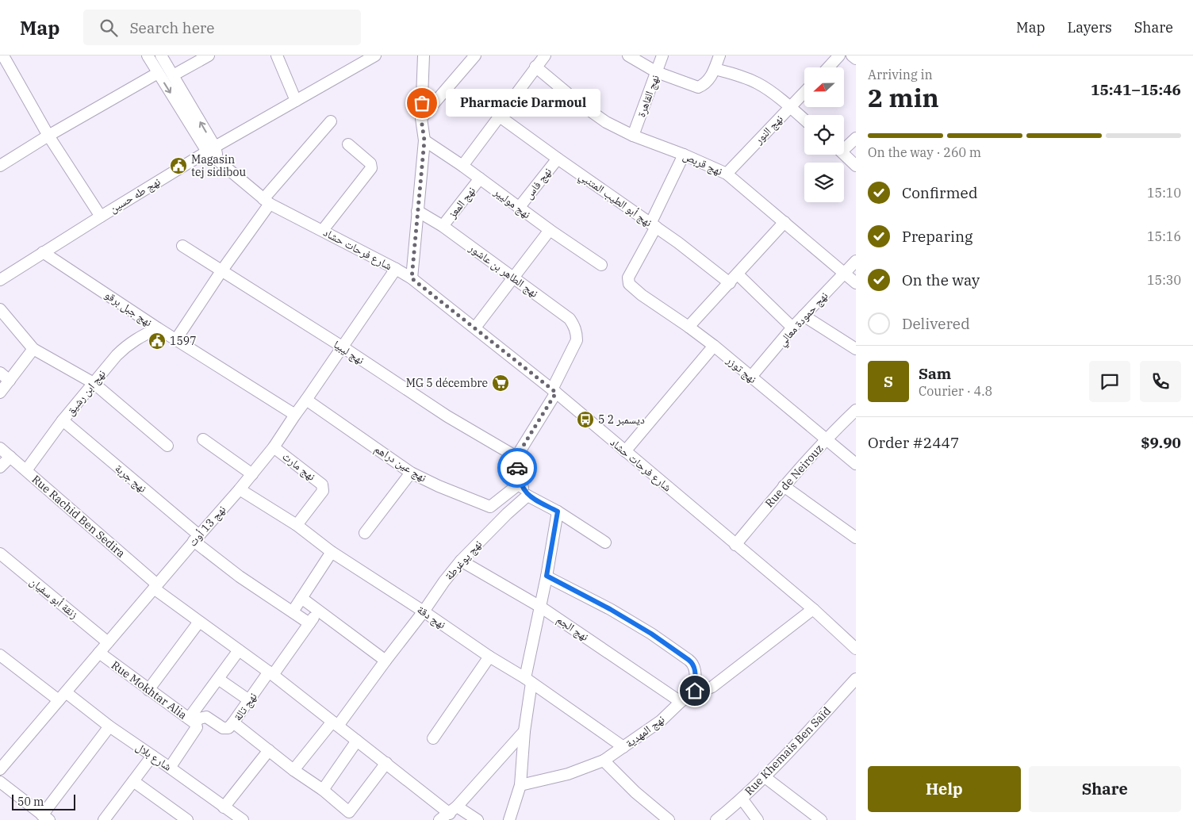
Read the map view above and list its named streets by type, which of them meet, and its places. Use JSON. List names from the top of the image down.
{
  "streets": {
    "street": [
      "نهج القاهرة",
      "نهج النور",
      "نهج قربص",
      "نهج فاس",
      "نهج طه حسين",
      "نهج أبو الطيب المتنبي",
      "نهج المعز",
      "نهج موليير",
      "شارع فرحات حشاد",
      "نهج الطاهر بن عاشور",
      "نهج جبل برقو",
      "نهج حمودة معالي",
      "نهج ليبيا",
      "نهج توزر",
      "نهج ابن رشيق",
      "نهج عين دراهم",
      "نهج مارث",
      "Rue de Neirouz",
      "نهج جربة",
      "Rue Rachid Ben Sedira",
      "نهج 13 أوت",
      "نهج يوغرطة",
      "زنقة أبو سفيان",
      "نهج دقة",
      "نهج الجم",
      "Rue Mokhtar Alia",
      "نهج تالة",
      "نهج المهدية",
      "Rue Khemais Ben Saïd",
      "شارع بلال"
    ]
  },
  "crossings": [
    ["نهج القاهرة", "نهج قربص"],
    ["نهج النور", "نهج قربص"],
    ["نهج قربص", "نهج حمودة معالي"],
    ["نهج فاس", "نهج أبو الطيب المتنبي"],
    ["نهج فاس", "نهج موليير"],
    ["نهج طه حسين", "شارع فرحات حشاد"],
    ["نهج طه حسين", "نهج جبل برقو"],
    ["نهج أبو الطيب المتنبي", "نهج حمودة معالي"],
    ["نهج أبو الطيب المتنبي", "نهج توزر"],
    ["نهج المعز", "نهج موليير"],
    ["نهج المعز", "نهج الطاهر بن عاشور"],
    ["شارع فرحات حشاد", "نهج الطاهر بن عاشور"],
    ["شارع فرحات حشاد", "Rue de Neirouz"],
    ["شارع فرحات حشاد", "نهج 13 أوت"],
    ["شارع فرحات حشاد", "نهج المهدية"],
    ["نهج جبل برقو", "نهج ابن رشيق"],
    ["نهج جبل برقو", "نهج 13 أوت"],
    ["نهج حمودة معالي", "نهج توزر"],
    ["نهج ليبيا", "نهج 13 أوت"],
    ["نهج توزر", "Rue de Neirouz"],
    ["نهج ابن رشيق", "نهج جربة"],
    ["نهج ابن رشيق", "Rue Rachid Ben Sedira"],
    ["نهج عين دراهم", "نهج 13 أوت"],
    ["نهج عين دراهم", "نهج يوغرطة"],
    ["نهج مارث", "نهج 13 أوت"],
    ["نهج مارث", "نهج دقة"],
    ["نهج جربة", "نهج 13 أوت"],
    ["نهج جربة", "نهج تالة"],
    ["Rue Rachid Ben Sedira", "نهج 13 أوت"],
    ["Rue Rachid Ben Sedira", "نهج يوغرطة"],
    ["Rue Rachid Ben Sedira", "نهج تالة"],
    ["نهج 13 أوت", "زنقة أبو سفيان"],
    ["نهج 13 أوت", "نهج دقة"],
    ["نهج 13 أوت", "Rue Mokhtar Alia"],
    ["نهج 13 أوت", "شارع بلال"],
    ["نهج يوغرطة", "نهج دقة"],
    ["نهج يوغرطة", "نهج الجم"],
    ["نهج دقة", "نهج المهدية"],
    ["نهج الجم", "نهج المهدية"],
    ["Rue Mokhtar Alia", "نهج تالة"],
    ["Rue Mokhtar Alia", "شارع بلال"]
  ],
  "places": {
    "other": ["Pharmacie Darmoul"],
    "public building": ["Magasin tej sidibou", "1597"],
    "supermarket": ["MG 5 décembre"],
    "bus stop": ["5 ديسمبر 2"]
  },
  "scale_bar": "50 m",
  "north": "left",
  "page": {
    "header": "Map",
    "search": "Search here",
    "nav": ["Map", "Layers", "Share"],
    "heading": ["2 min", "Arriving in", "15:41–15:46"],
    "panel": [
      "Sam",
      "Courier · 4.8",
      "Order #2447",
      "$9.90"
    ],
    "bubble": "Pharmacie Darmoul",
    "bar": "On the way · 260 m",
    "list": [
      ["Confirmed", "15:10"],
      ["Preparing", "15:16"],
      ["On the way", "15:30"],
      "Delivered"
    ],
    "round": "S",
    "buttons": ["Help", "Share"],
    "scale": "50 m"
  }
}
